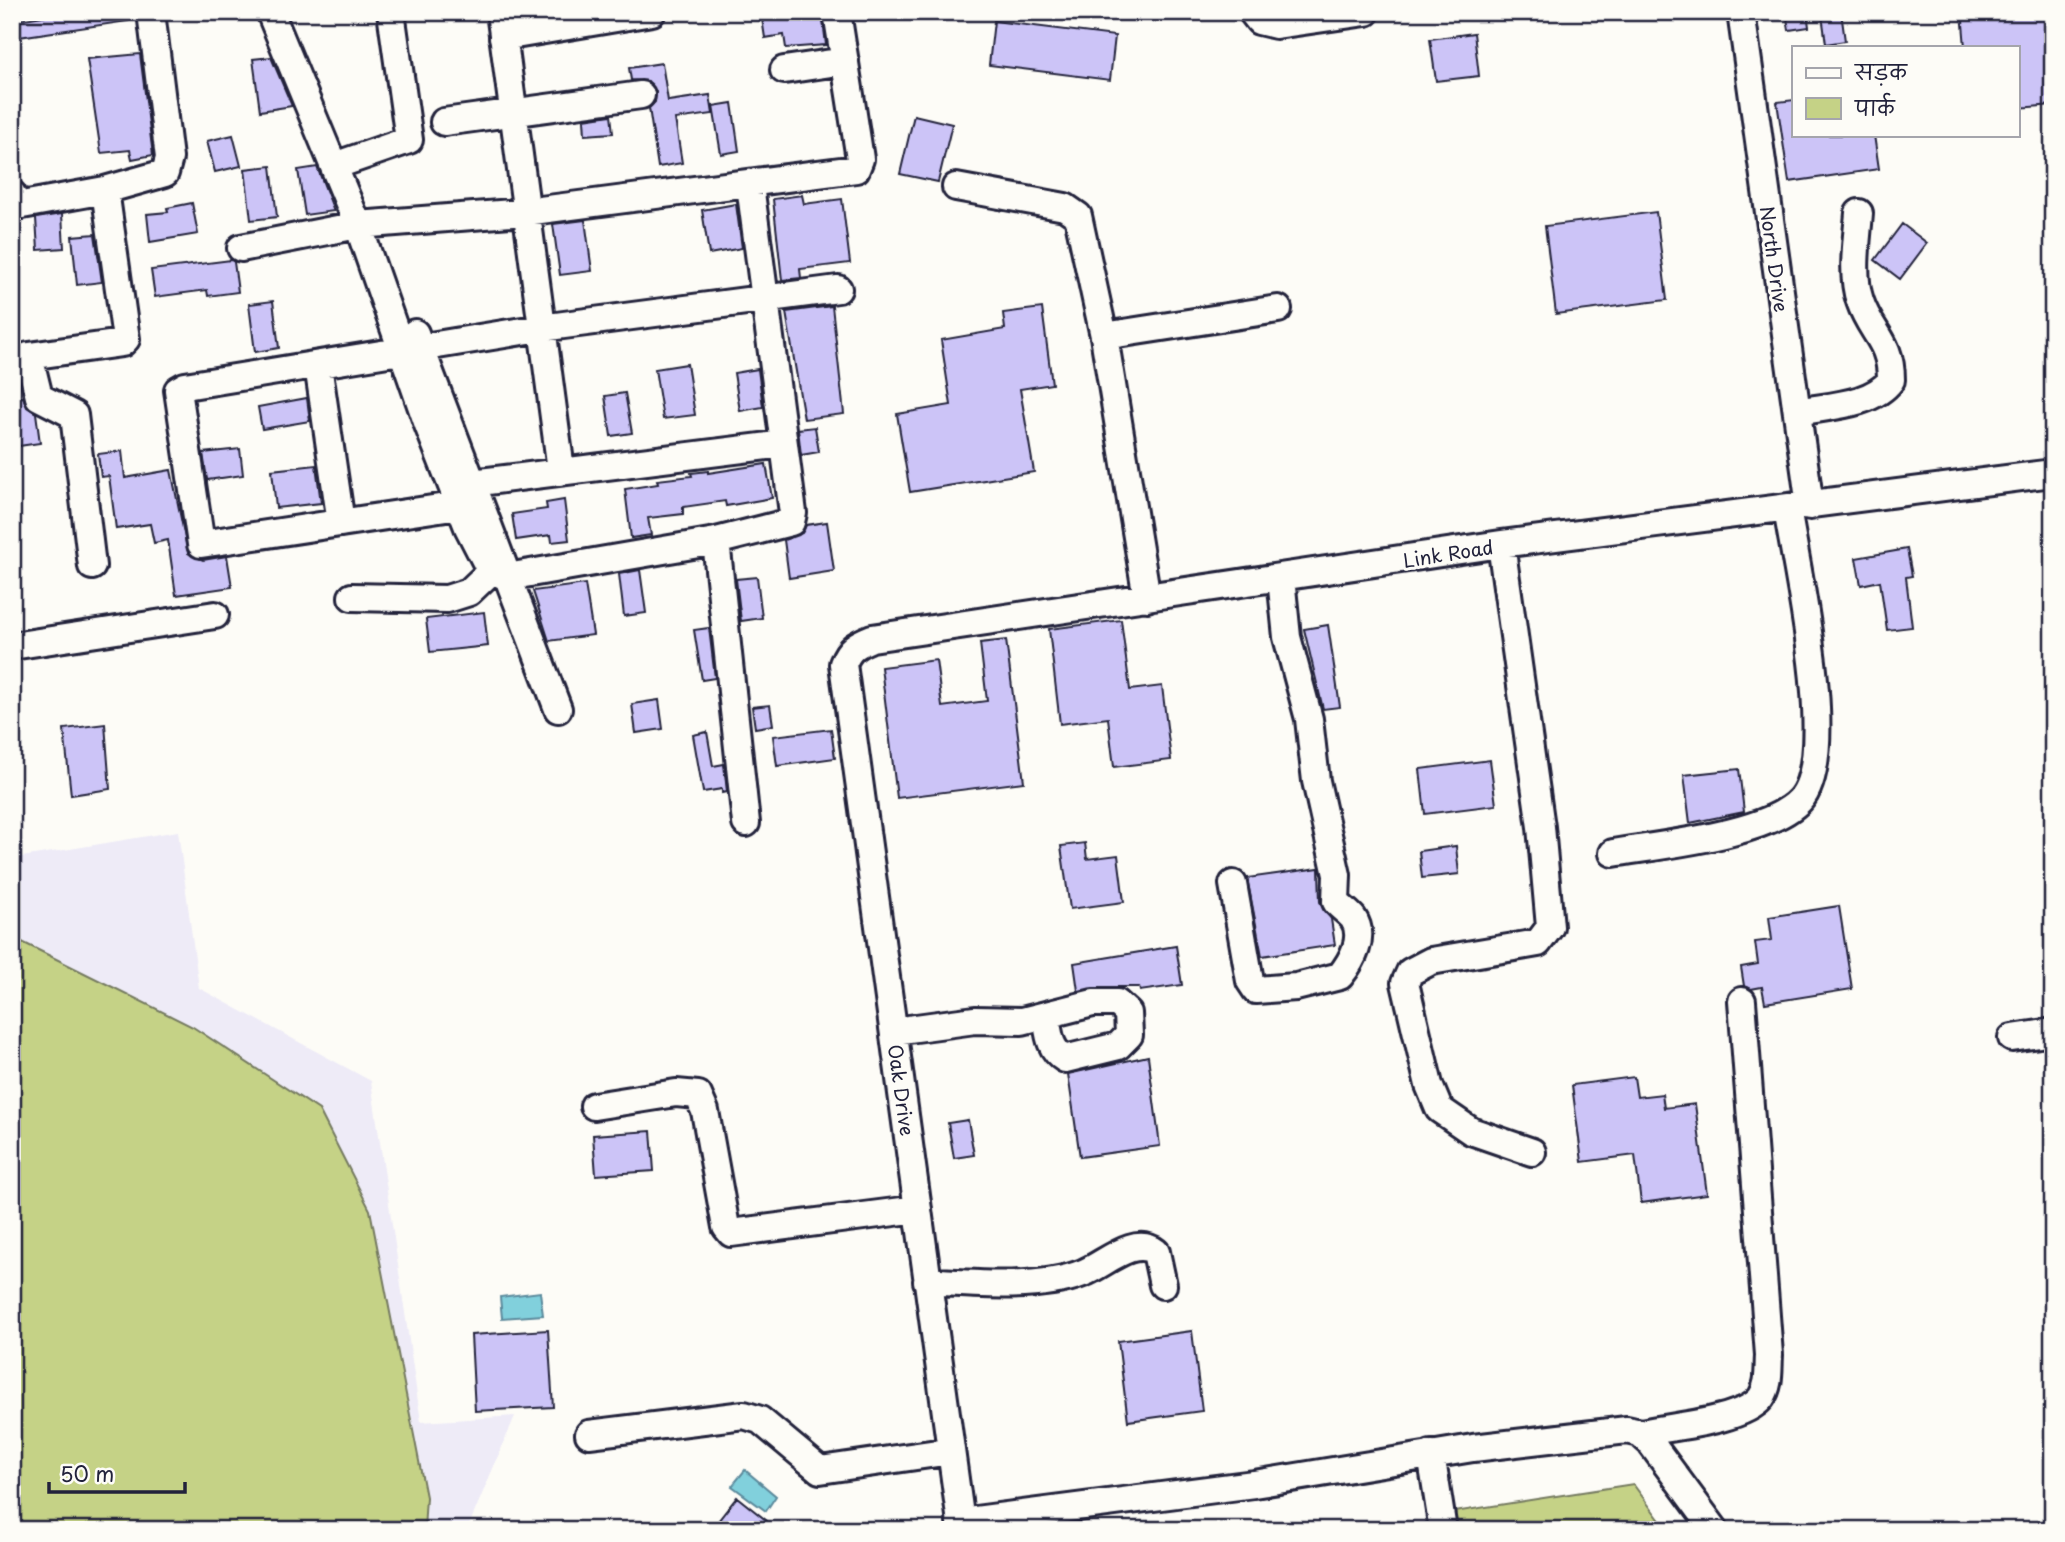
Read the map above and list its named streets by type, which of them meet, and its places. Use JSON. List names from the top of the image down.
{
  "streets": {
    "street": ["North Drive", "Link Road", "Oak Drive"]
  },
  "crossings": [
    ["North Drive", "Link Road"],
    ["Link Road", "Oak Drive"]
  ],
  "legend": ["सड़क", "पार्क"],
  "scale_bar": "50 m"
}
